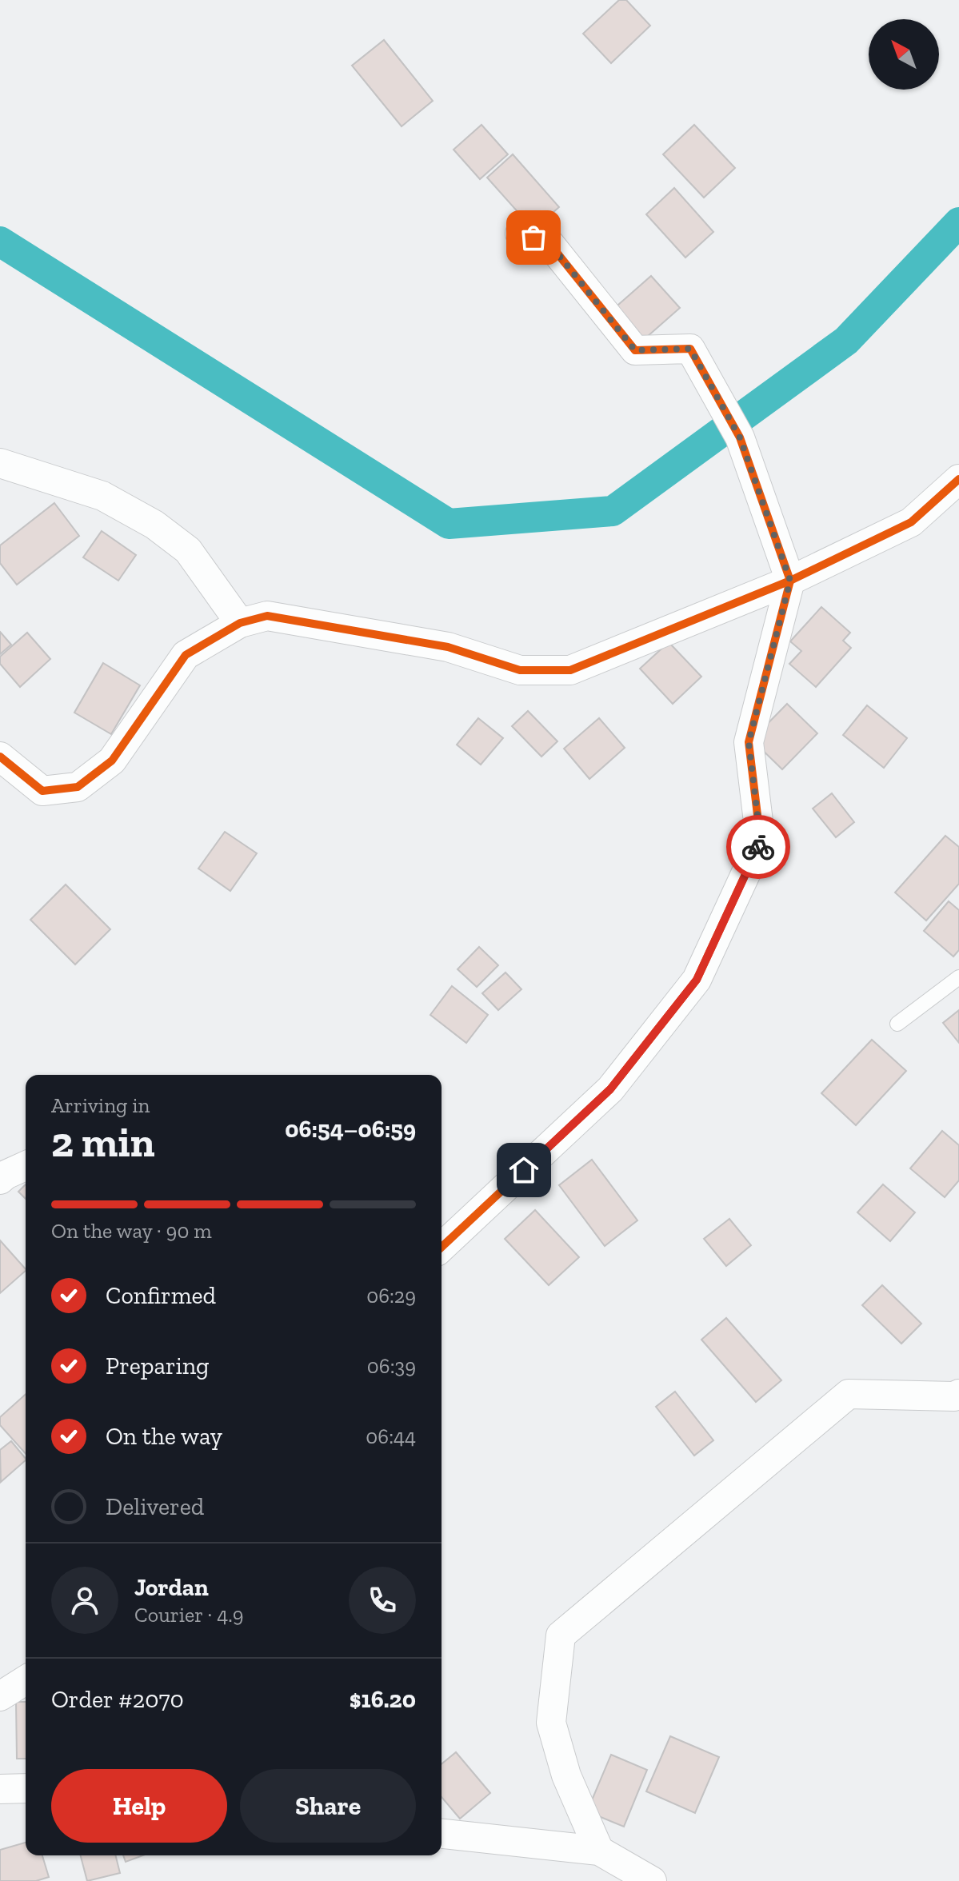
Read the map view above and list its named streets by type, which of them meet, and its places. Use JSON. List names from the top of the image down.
{
  "north": "top left",
  "page": {
    "heading": ["2 min", "Arriving in", "06:54–06:59"],
    "panel": [
      "Jordan",
      "Courier · 4.9",
      "Order #2070",
      "$16.20"
    ],
    "bar": "On the way · 90 m",
    "list": [
      ["Confirmed", "06:29"],
      ["Preparing", "06:39"],
      ["On the way", "06:44"],
      "Delivered"
    ],
    "buttons": ["Help", "Share"]
  }
}
